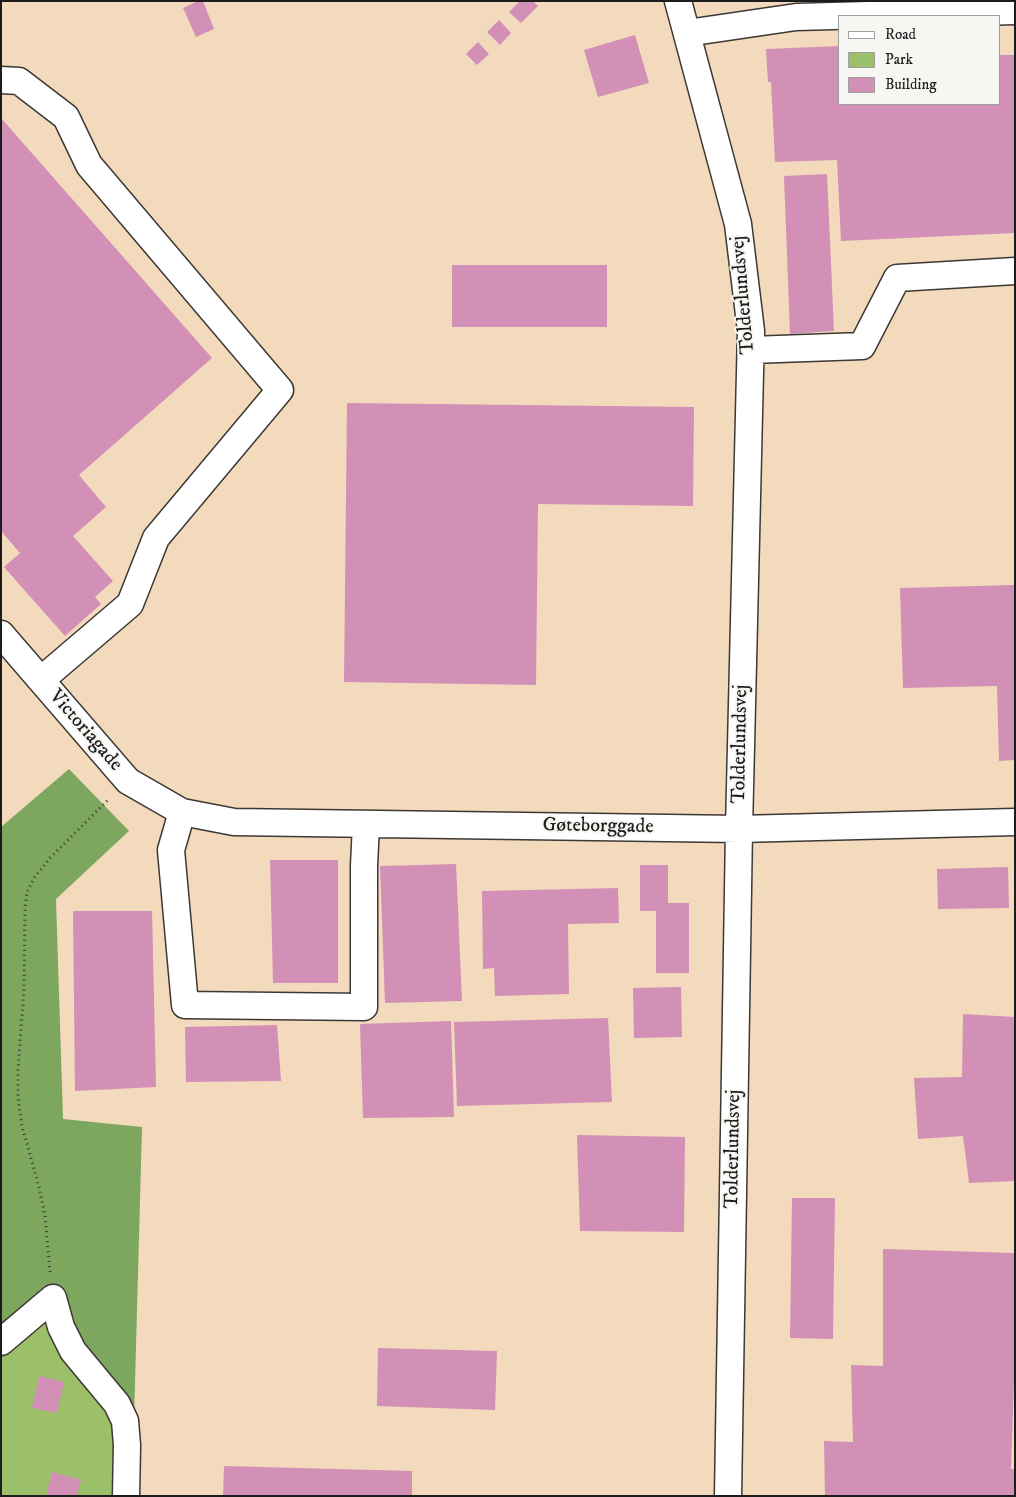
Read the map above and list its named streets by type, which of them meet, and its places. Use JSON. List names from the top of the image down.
{
  "streets": {
    "street": ["Tolderlundsvej", "Victoriagade", "Gøteborggade"]
  },
  "crossings": [
    ["Tolderlundsvej", "Gøteborggade"],
    ["Victoriagade", "Gøteborggade"]
  ],
  "legend": ["Road", "Park", "Building"]
}
